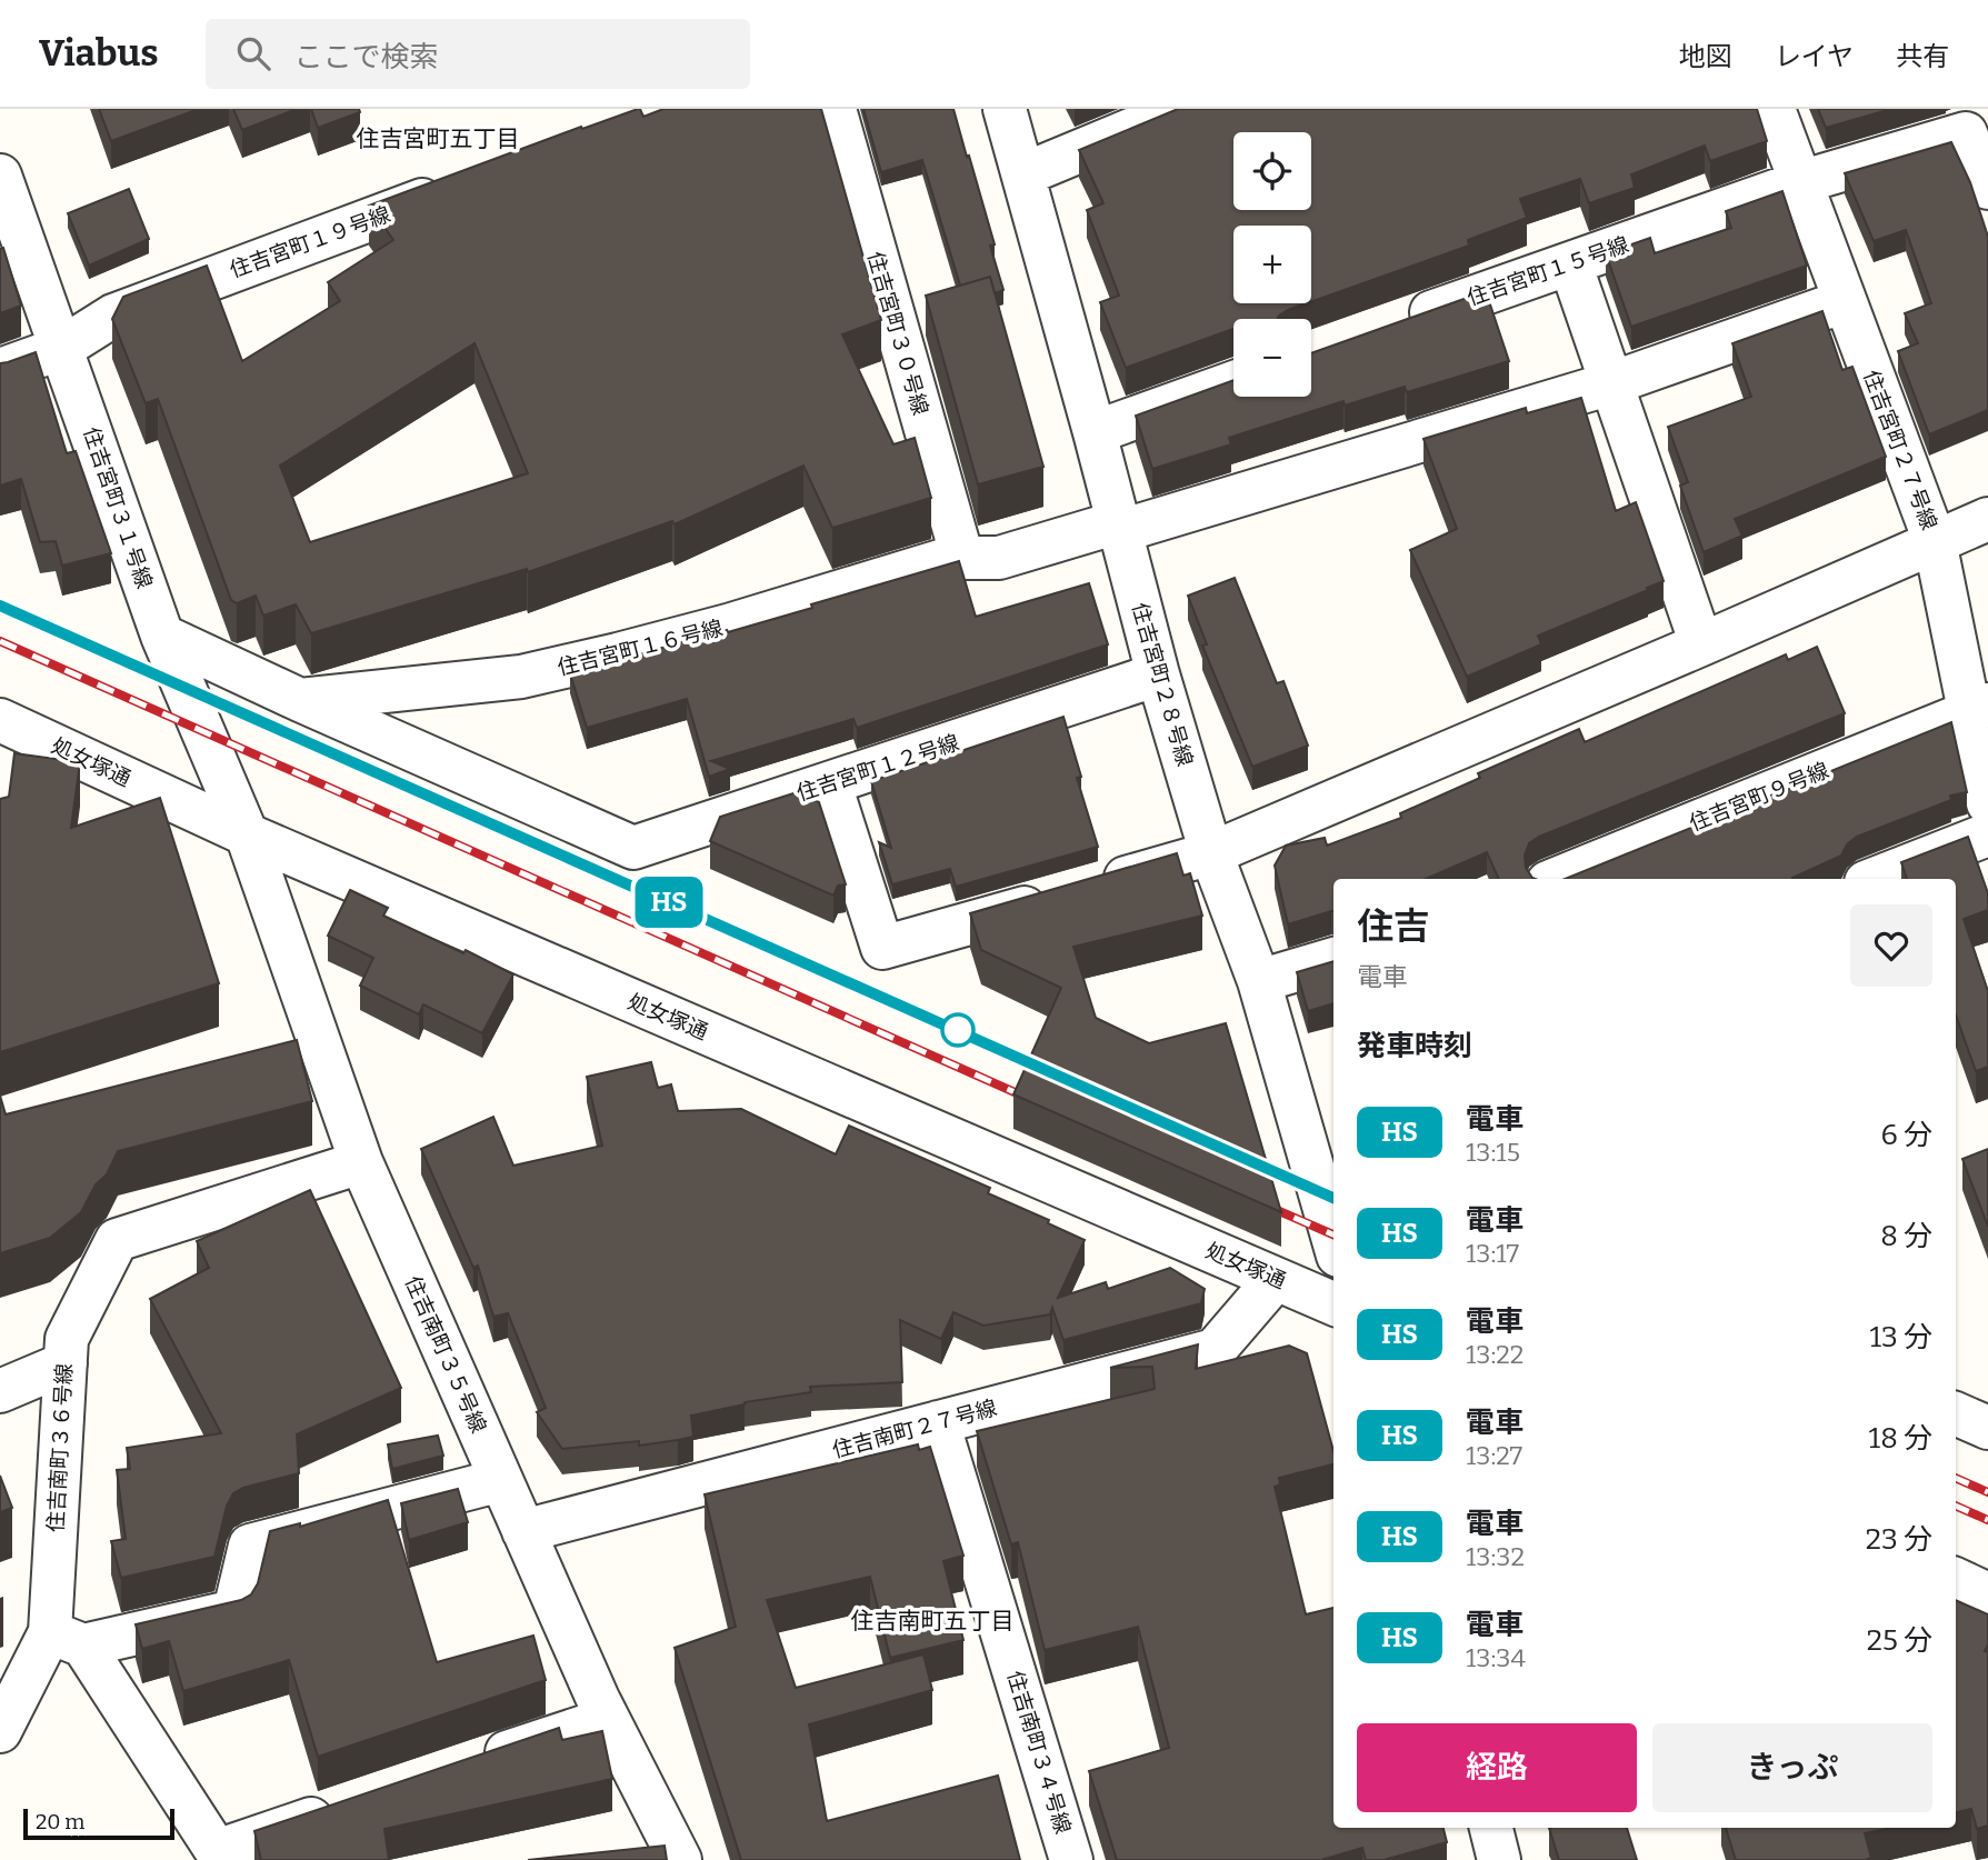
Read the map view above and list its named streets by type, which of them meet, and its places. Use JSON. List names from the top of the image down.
{
  "streets": {
    "street": [
      "住吉宮町１９号線",
      "住吉宮町１５号線",
      "住吉宮町３０号線",
      "住吉宮町２７号線",
      "住吉宮町３１号線",
      "住吉宮町１６号線",
      "住吉宮町２８号線",
      "処女塚通",
      "住吉宮町１２号線",
      "住吉宮町９号線",
      "住吉南町３５号線",
      "住吉南町２７号線",
      "住吉南町３６号線",
      "住吉南町３４号線"
    ]
  },
  "crossings": [
    ["住吉宮町１９号線", "住吉宮町３１号線"],
    ["住吉宮町１５号線", "住吉宮町２７号線"],
    ["住吉宮町３０号線", "住吉宮町１６号線"],
    ["住吉宮町２７号線", "住吉宮町１６号線"],
    ["住吉宮町２７号線", "住吉宮町９号線"],
    ["住吉宮町３１号線", "処女塚通"],
    ["住吉宮町３１号線", "住吉南町３５号線"],
    ["住吉宮町１６号線", "住吉宮町２８号線"],
    ["住吉宮町１６号線", "住吉宮町１２号線"],
    ["住吉宮町２８号線", "住吉宮町１２号線"],
    ["処女塚通", "住吉南町３５号線"],
    ["処女塚通", "住吉南町２７号線"],
    ["住吉南町３５号線", "住吉南町２７号線"],
    ["住吉南町３５号線", "住吉南町３６号線"],
    ["住吉南町２７号線", "住吉南町３４号線"]
  ],
  "districts": ["住吉宮町五丁目", "住吉南町五丁目"],
  "scale_bar": "20 m",
  "page": {
    "header": "Viabus",
    "search": "ここで検索",
    "nav": ["地図", "レイヤ", "共有"],
    "on_map": "HS",
    "map_buttons": ["+", "−"],
    "heading": [
      ["住吉", "電車"],
      "発車時刻"
    ],
    "list": [
      {
        "mark": "HS",
        "name": "電車",
        "note": "13:15",
        "value": "6 分"
      },
      {
        "mark": "HS",
        "name": "電車",
        "note": "13:17",
        "value": "8 分"
      },
      {
        "mark": "HS",
        "name": "電車",
        "note": "13:22",
        "value": "13 分"
      },
      {
        "mark": "HS",
        "name": "電車",
        "note": "13:27",
        "value": "18 分"
      },
      {
        "mark": "HS",
        "name": "電車",
        "note": "13:32",
        "value": "23 分"
      },
      {
        "mark": "HS",
        "name": "電車",
        "note": "13:34",
        "value": "25 分"
      }
    ],
    "buttons": ["経路", "きっぷ"],
    "scale": "20 m"
  }
}
